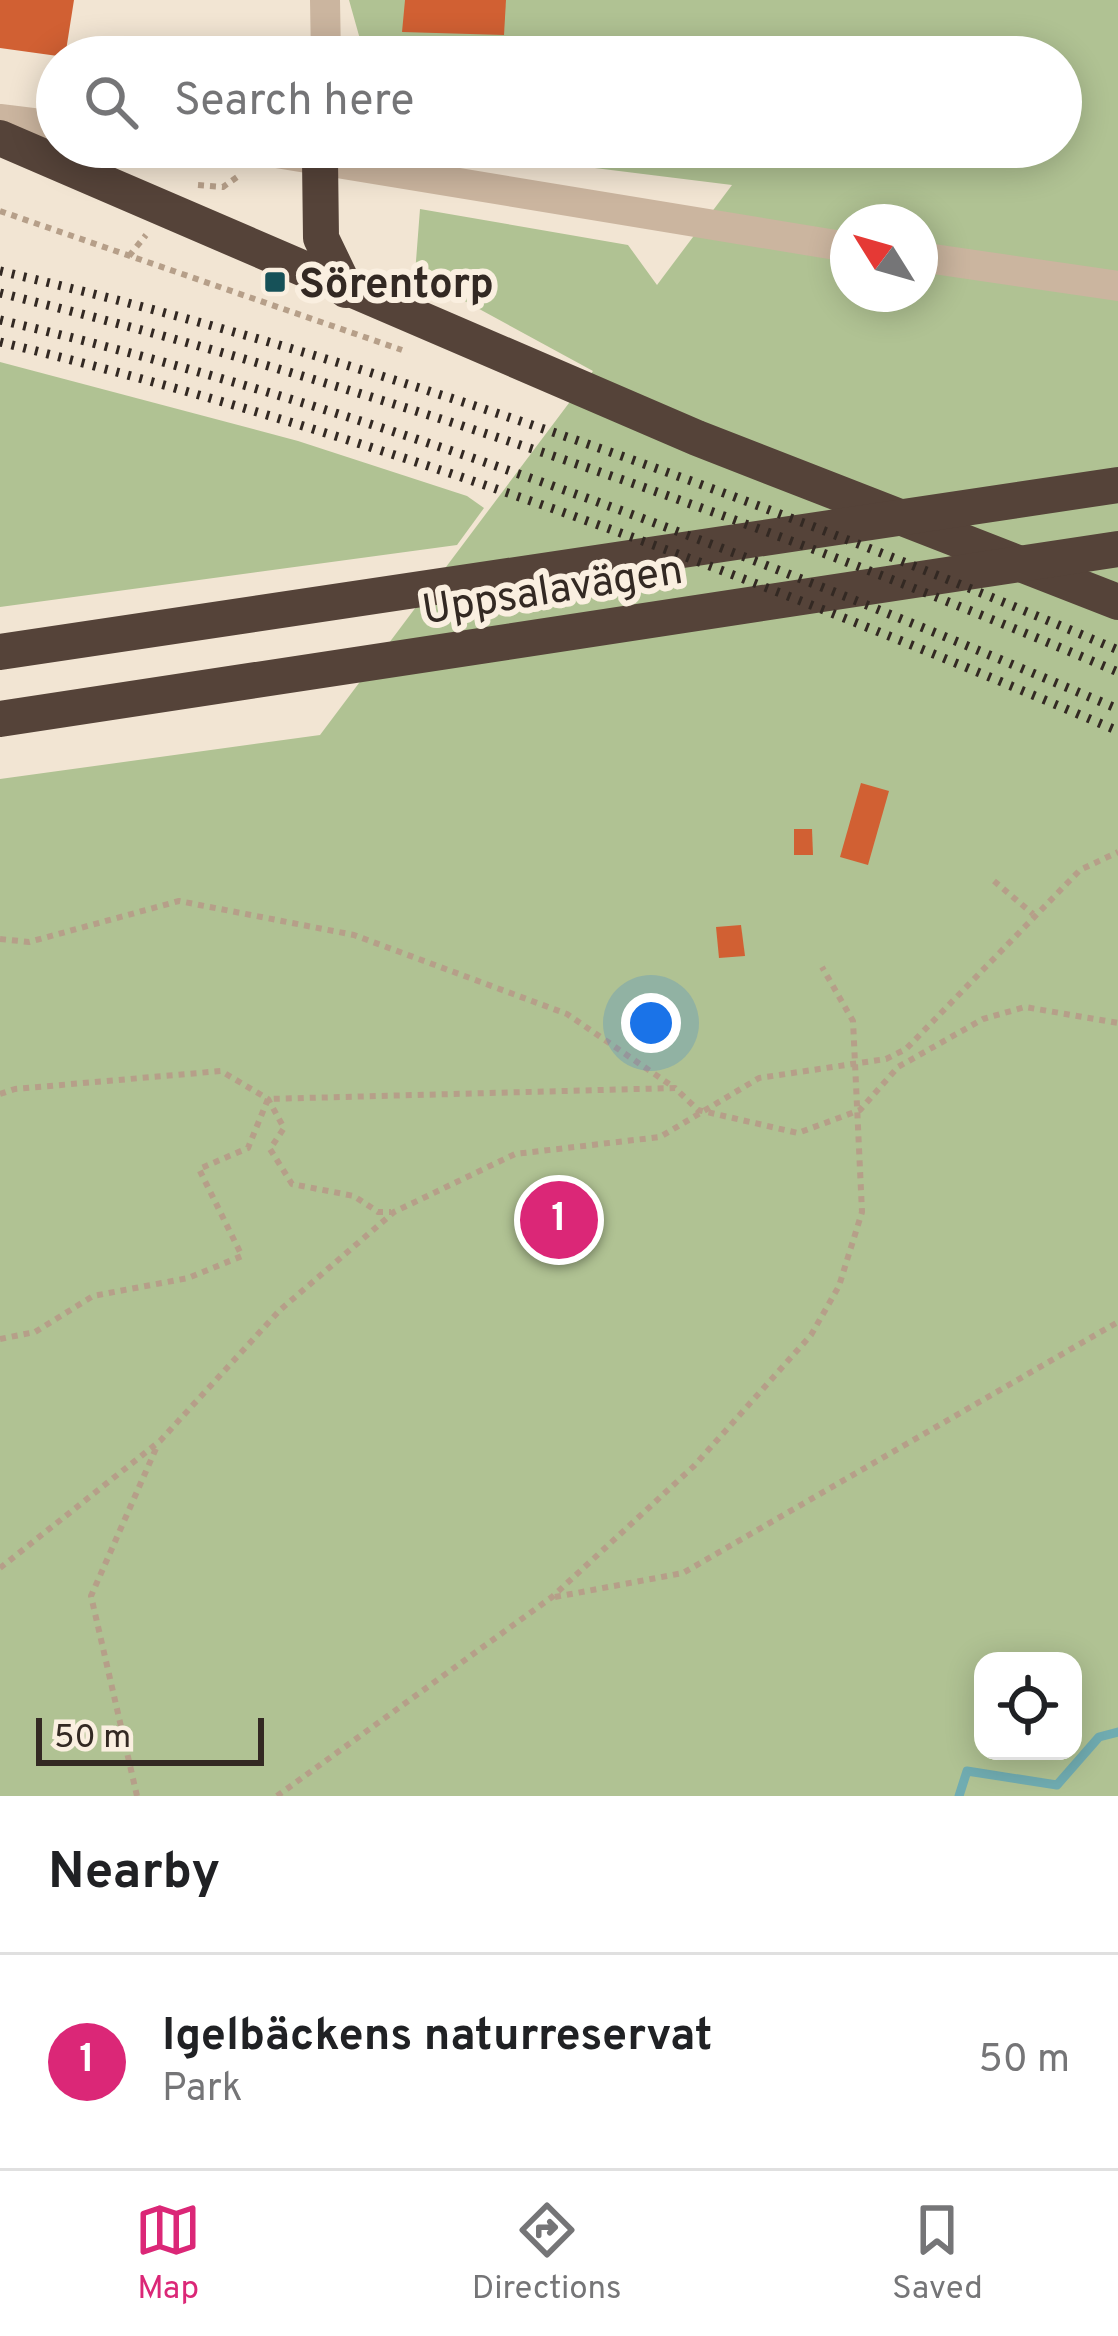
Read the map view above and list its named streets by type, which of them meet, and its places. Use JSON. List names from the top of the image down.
{
  "streets": {
    "highway": ["Uppsalavägen"]
  },
  "places": {
    "transit": ["Sörentorp"]
  },
  "scale_bar": "50 m",
  "north": "top left",
  "page": {
    "search": "Search here",
    "pins": "1",
    "scale": "50 m",
    "heading": "Nearby",
    "list": [
      {
        "mark": "1",
        "name": "Igelbäckens naturreservat",
        "note": "Park",
        "value": "50 m"
      }
    ],
    "nav": ["Map", "Directions", "Saved"]
  }
}
